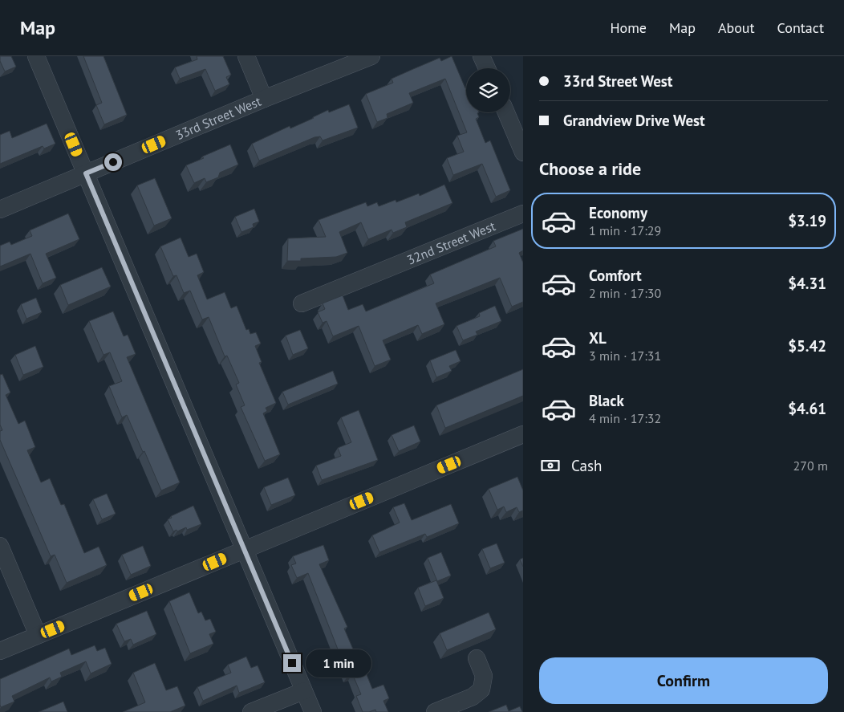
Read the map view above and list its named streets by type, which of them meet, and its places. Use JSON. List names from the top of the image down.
{
  "streets": {
    "street": ["33rd Street West", "32nd Street West"]
  },
  "page": {
    "header": "Map",
    "nav": [
      "Home",
      "Map",
      "About",
      "Contact"
    ],
    "banner": ["33rd Street West", "Grandview Drive West"],
    "heading": "Choose a ride",
    "list": [
      {
        "name": "Economy",
        "note": "1 min · 17:29",
        "value": "$3.19"
      },
      {
        "name": "Comfort",
        "note": "2 min · 17:30",
        "value": "$4.31"
      },
      {
        "name": "XL",
        "note": "3 min · 17:31",
        "value": "$5.42"
      },
      {
        "name": "Black",
        "note": "4 min · 17:32",
        "value": "$4.61"
      }
    ],
    "pay": ["Cash", "270 m"],
    "bubble": "1 min",
    "buttons": "Confirm"
  }
}
